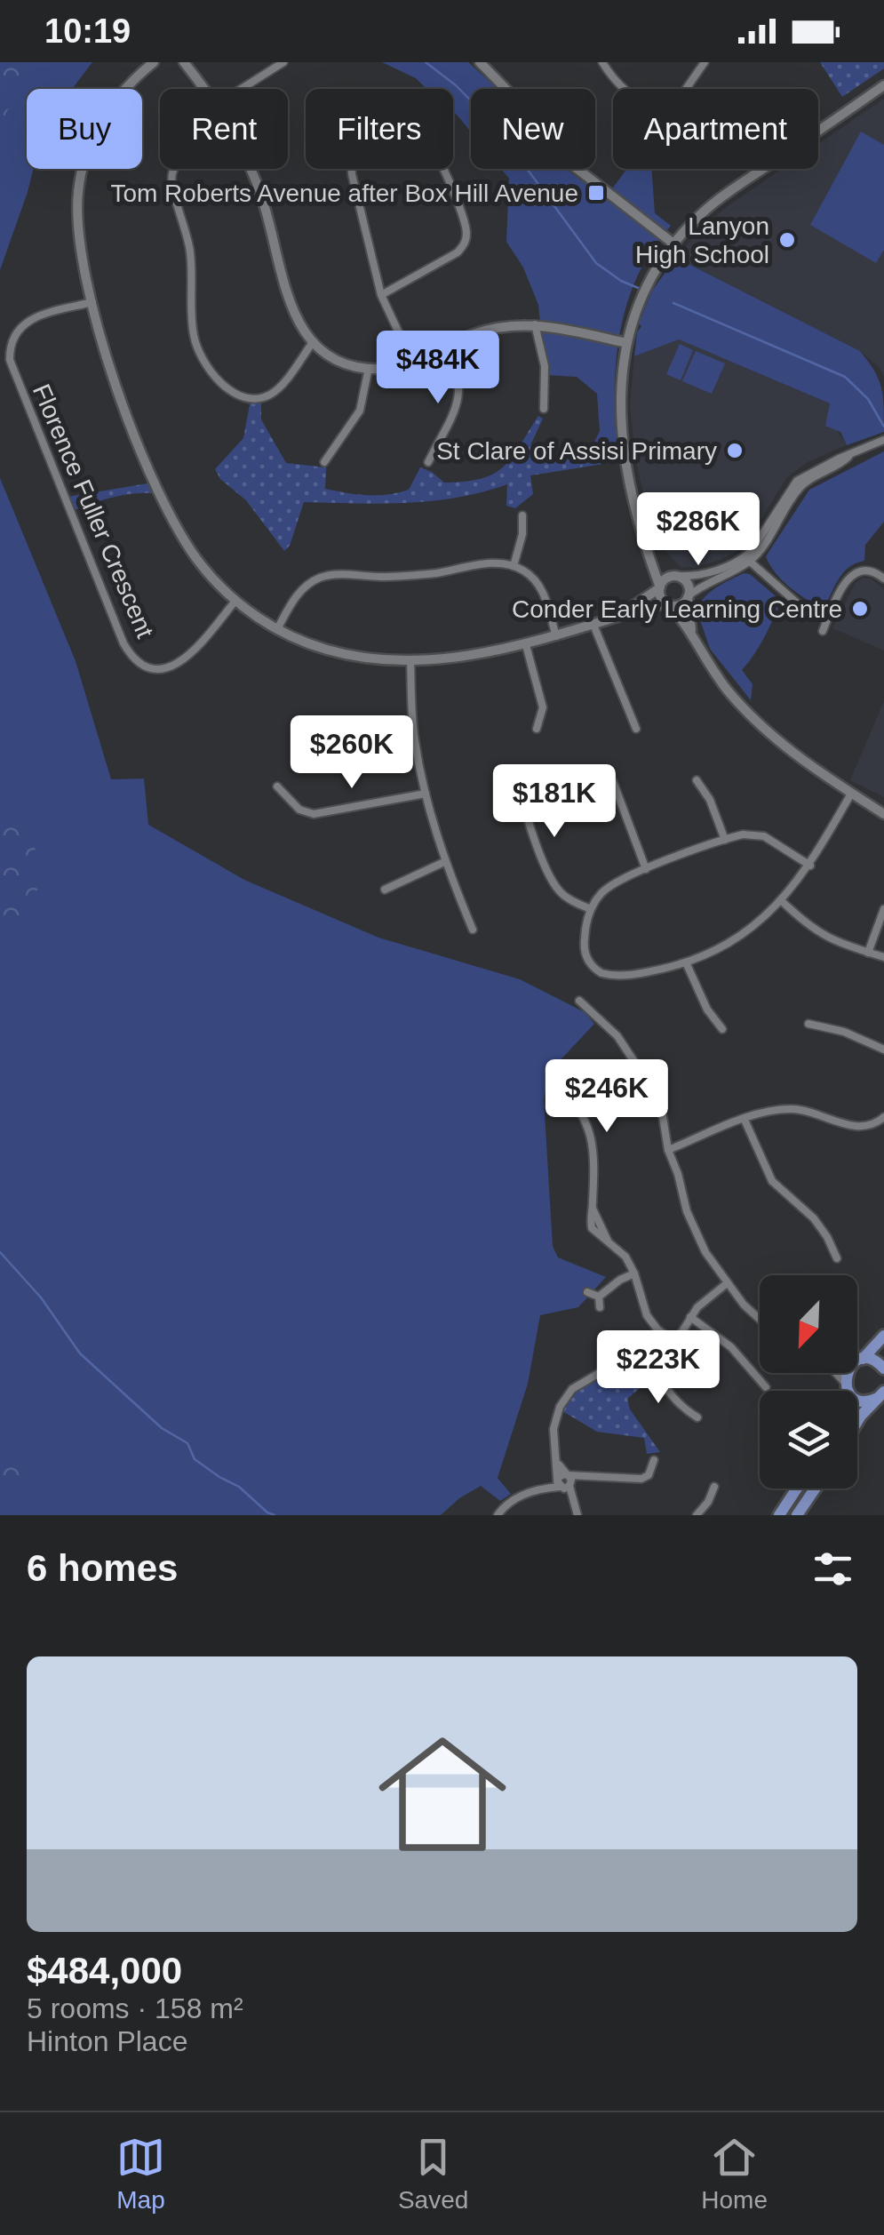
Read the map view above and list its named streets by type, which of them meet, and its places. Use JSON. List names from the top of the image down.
{
  "streets": {
    "street": ["Florence Fuller Crescent"]
  },
  "places": {
    "transit": ["Tom Roberts Avenue after Box Hill Avenue"],
    "other": ["Lanyon High School", "St Clare of Assisi Primary", "Conder Early Learning Centre"]
  },
  "north": "bottom left",
  "page": {
    "status": "10:19",
    "chip": [
      "Buy",
      "Rent",
      "Filters",
      "New",
      "Apartment"
    ],
    "price": [
      "$484K",
      "$286K",
      "$260K",
      "$181K",
      "$246K",
      "$223K"
    ],
    "heading": "6 homes",
    "list": [
      {
        "name": "$484,000",
        "note": "5 rooms · 158 m² · Hinton Place"
      }
    ],
    "tabs": ["Map", "Saved", "Home"]
  }
}
